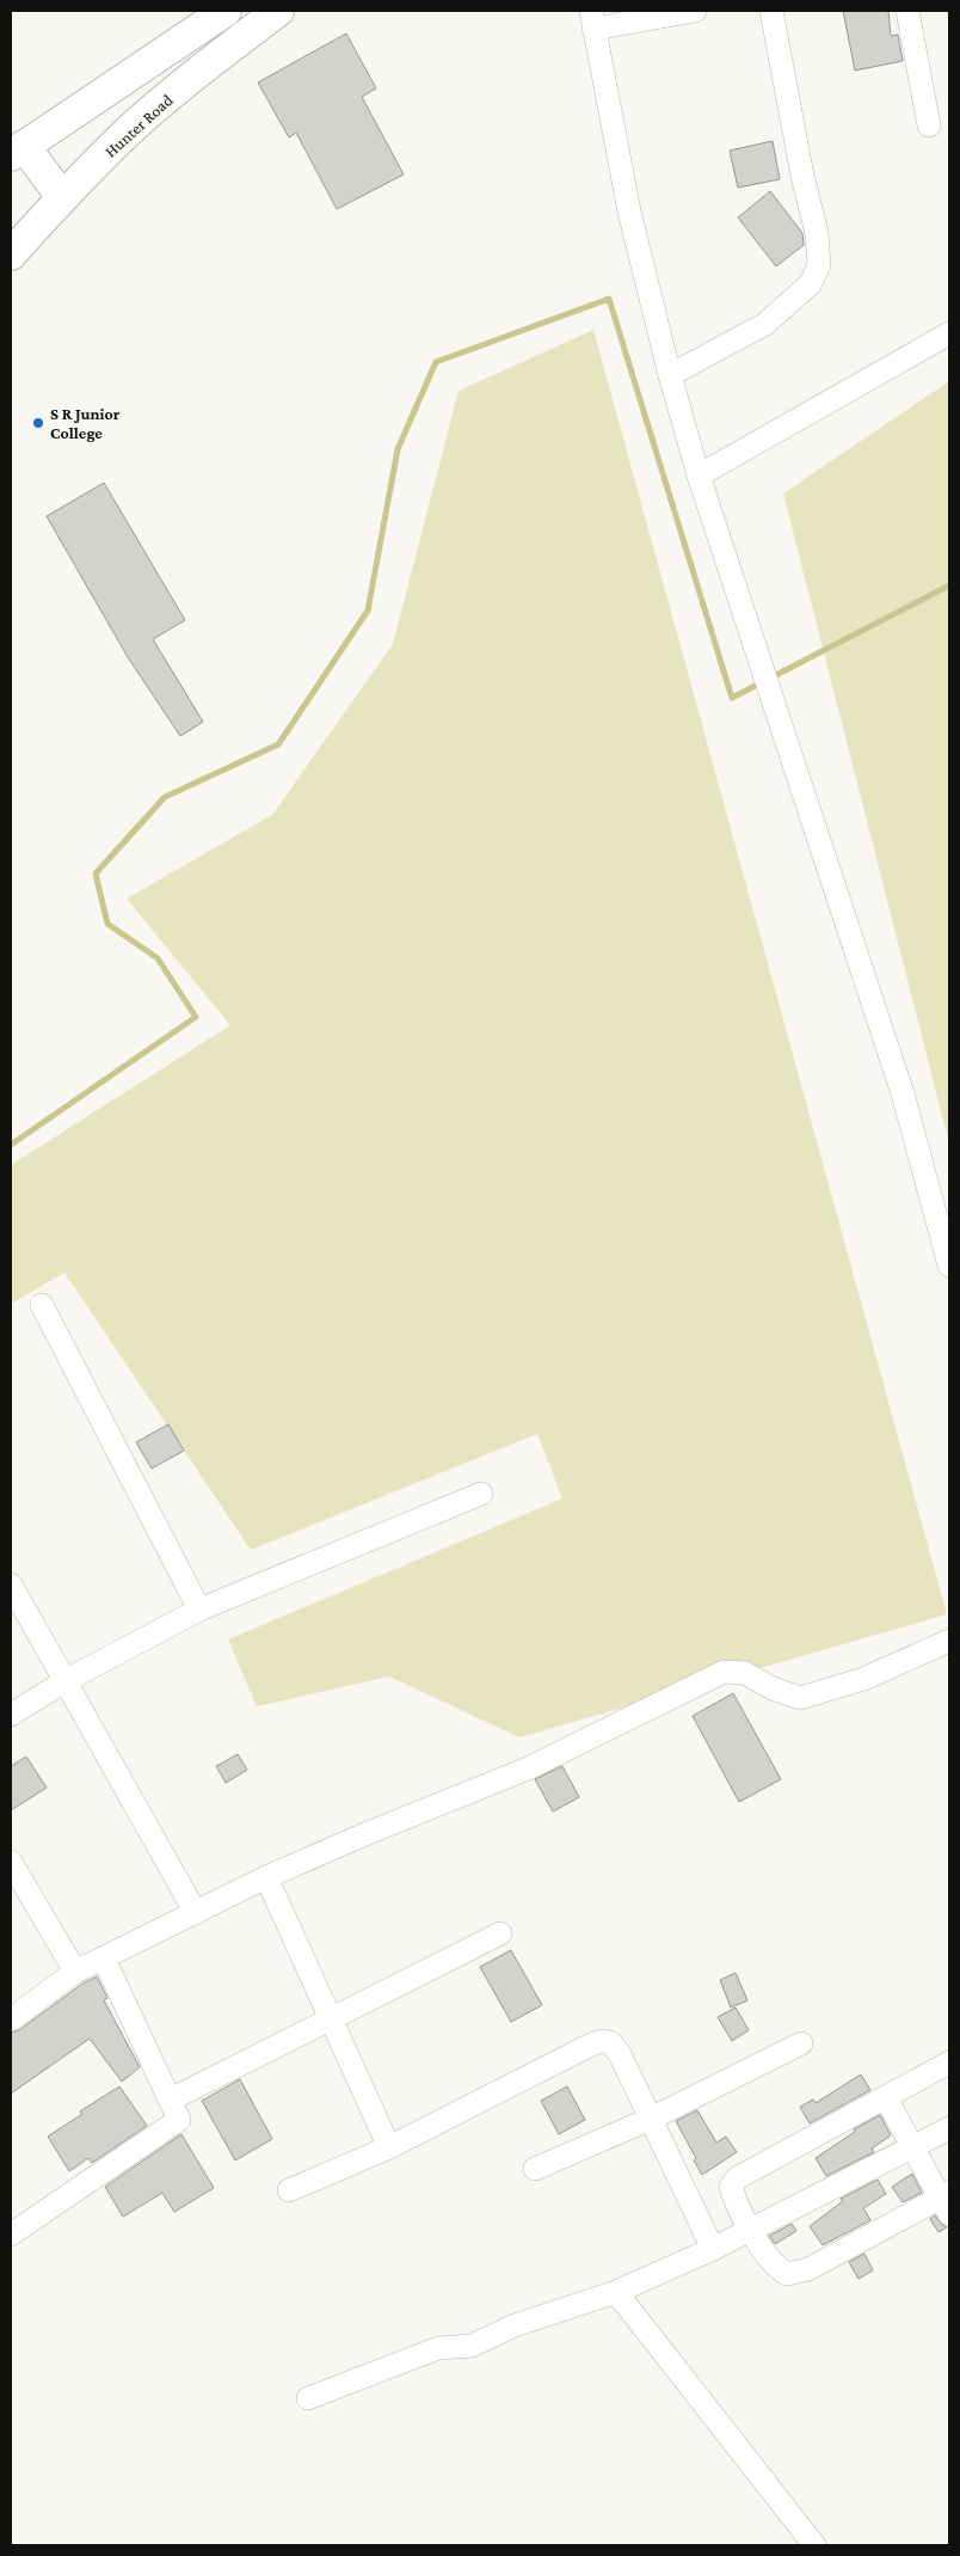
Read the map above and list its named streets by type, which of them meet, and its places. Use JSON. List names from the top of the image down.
{
  "streets": {
    "main road": ["Hunter Road"]
  },
  "places": ["S R Junior College"]
}
